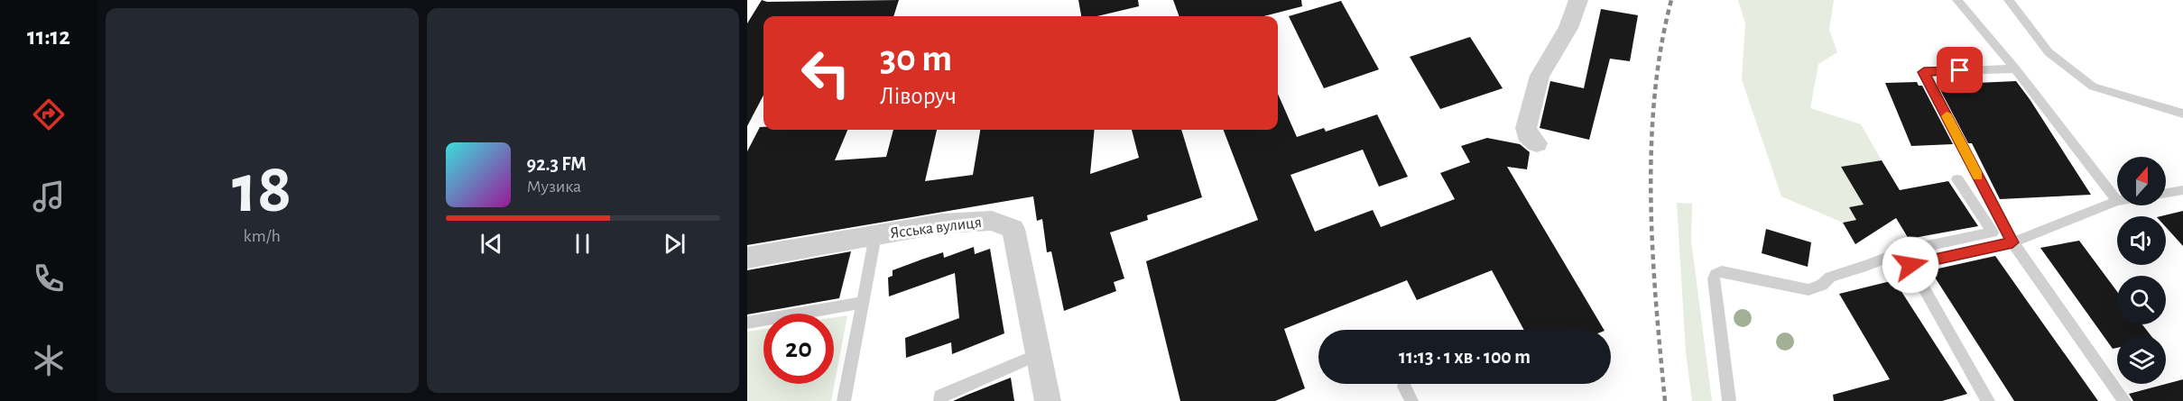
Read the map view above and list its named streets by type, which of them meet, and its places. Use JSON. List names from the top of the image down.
{
  "streets": {
    "street": ["Ясська вулиця"]
  },
  "north": "top",
  "page": {
    "tabs": "11:12",
    "tile": ["18", "km/h"],
    "turn": ["30 m", "Ліворуч"],
    "song": ["92.3 FM", "Музика"],
    "limit": "20",
    "trip": "11:13 · 1 хв · 100 m"
  }
}
